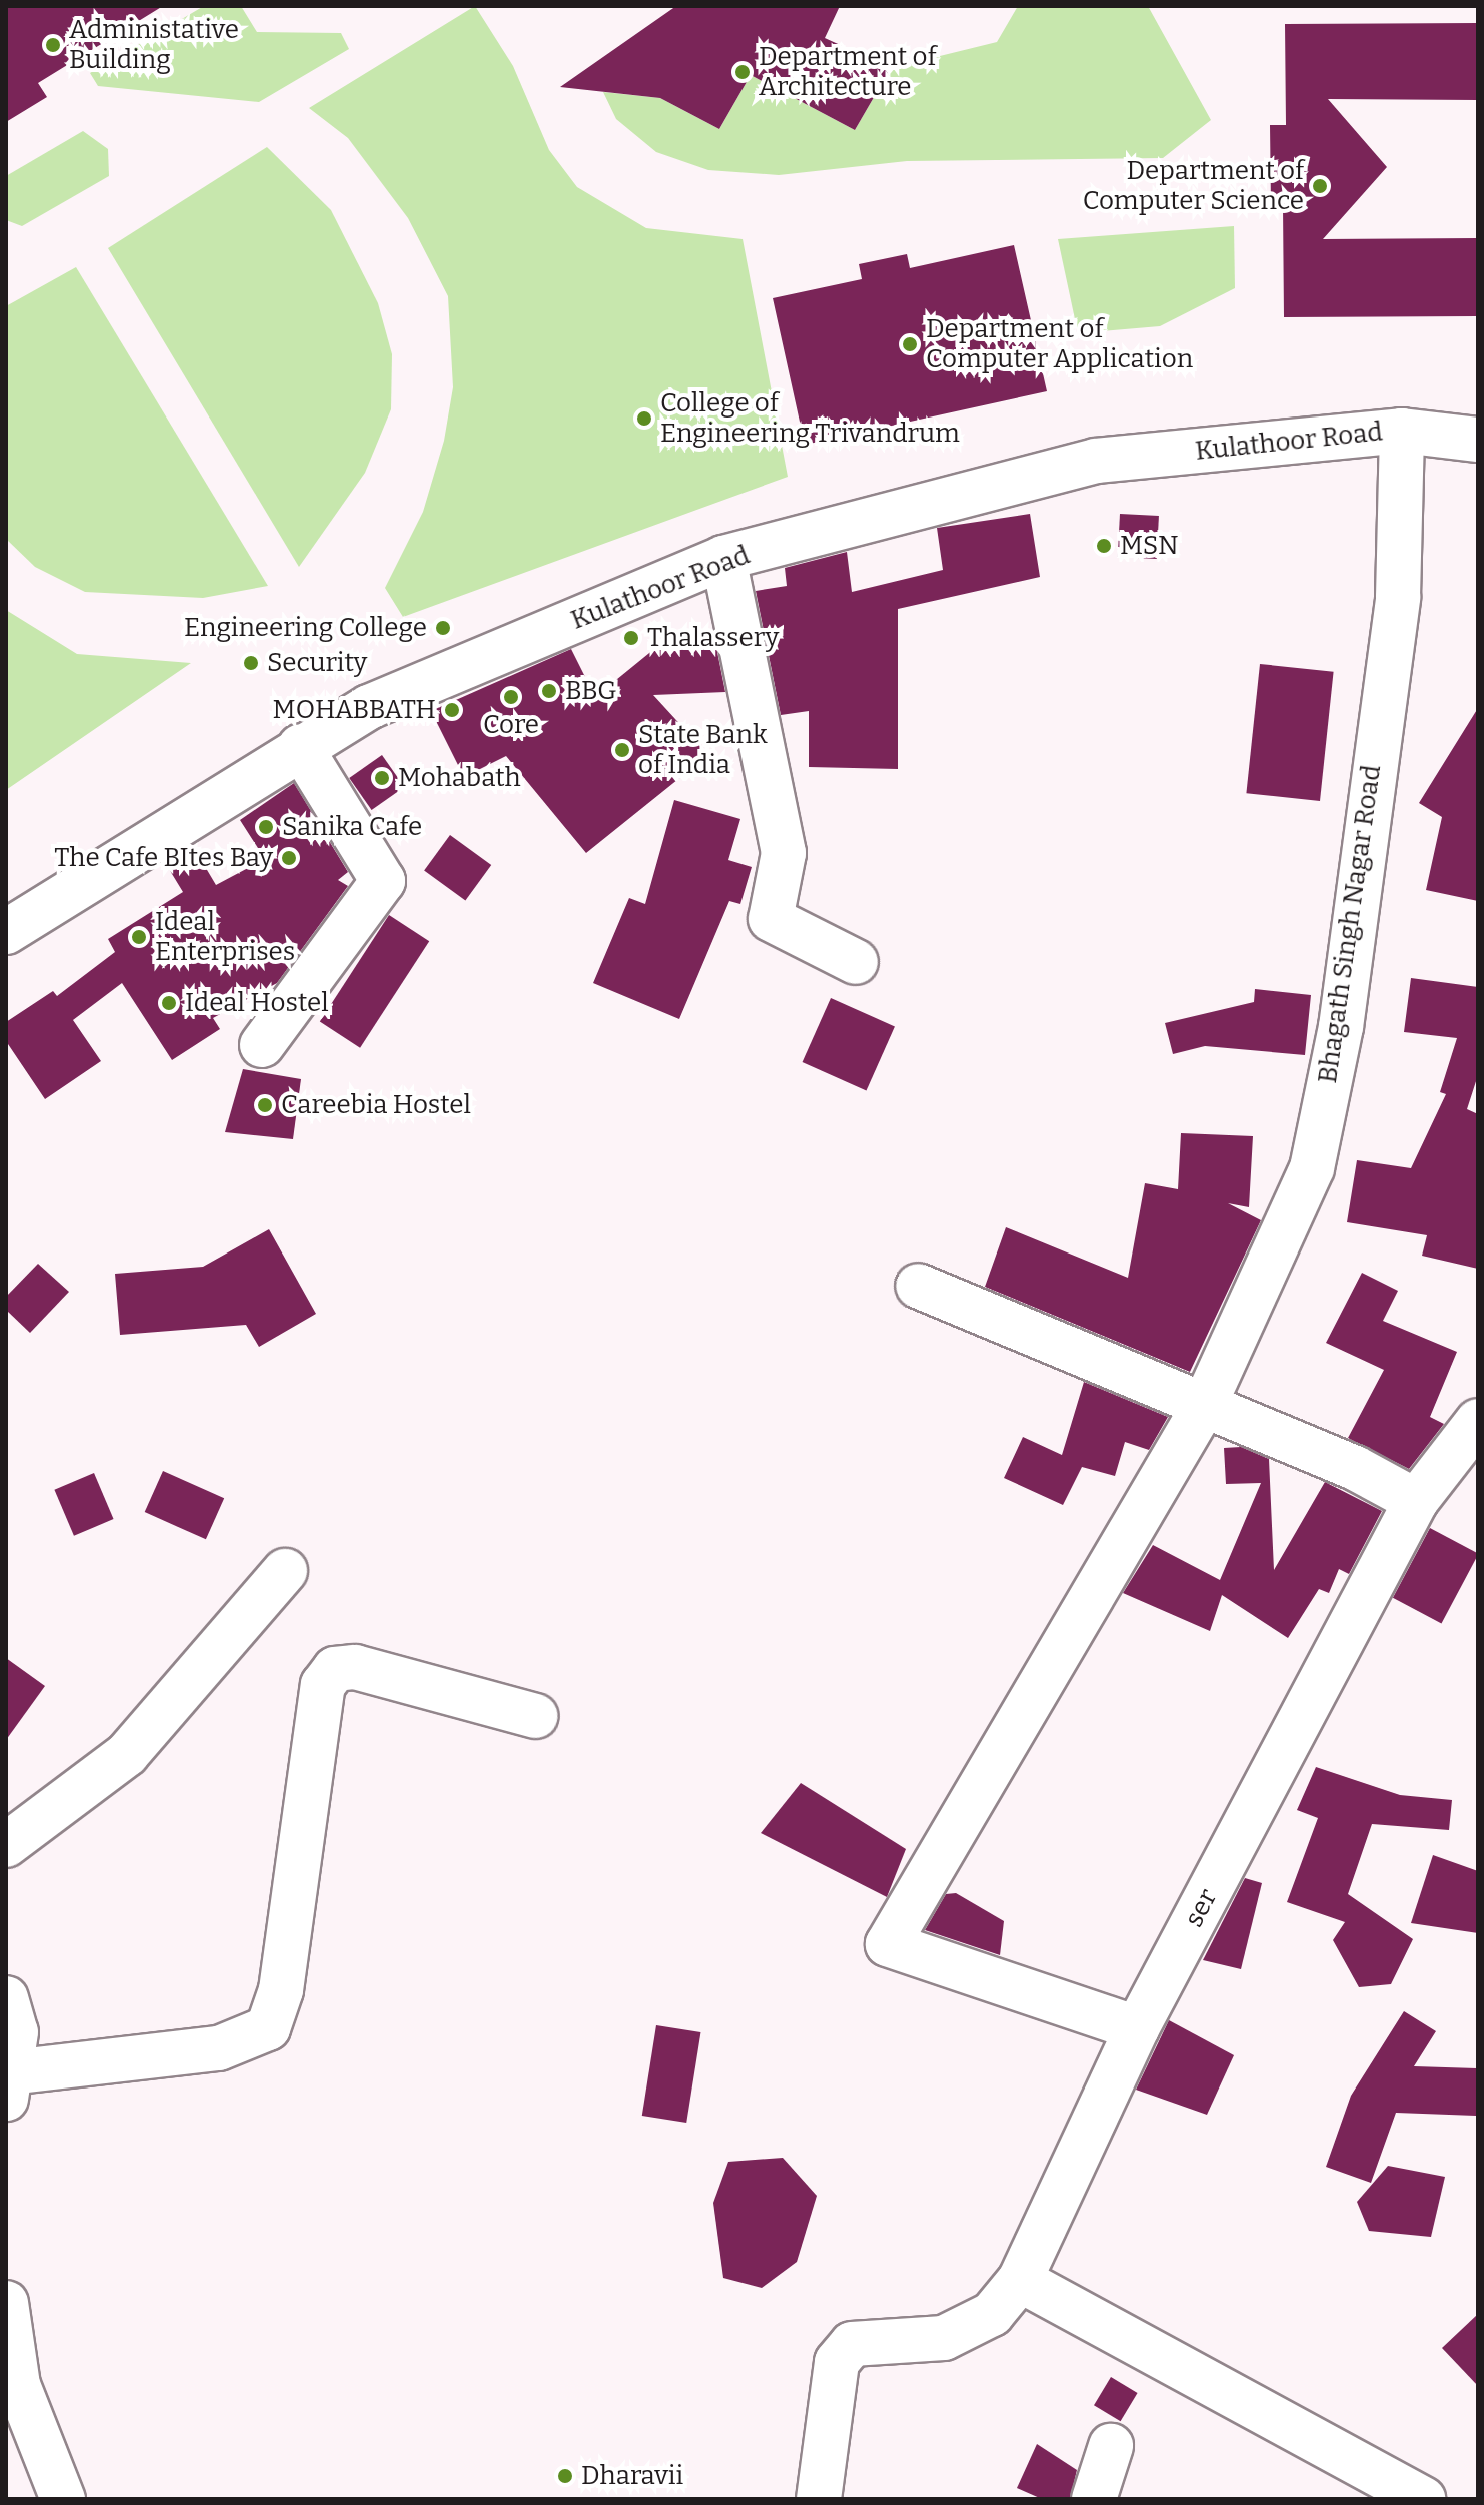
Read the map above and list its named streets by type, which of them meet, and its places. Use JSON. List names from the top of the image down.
{
  "streets": {
    "street": ["Kulathoor Road", "Bhagath Singh Nagar Road", "ser"]
  },
  "crossings": [
    ["Kulathoor Road", "Bhagath Singh Nagar Road"],
    ["Bhagath Singh Nagar Road", "ser"]
  ],
  "places": [
    "Administative Building",
    "Department of Architecture",
    "Department of Computer Science",
    "Department of Computer Application",
    "College of Engineering Trivandrum",
    "MSN",
    "Engineering College",
    "Thalassery",
    "Security",
    "BBG",
    "Core",
    "MOHABBATH",
    "State Bank of India",
    "Mohabath",
    "Sanika Cafe",
    "The Cafe BItes Bay",
    "Ideal Enterprises",
    "Ideal Hostel",
    "Careebia Hostel",
    "Dharavii"
  ]
}
